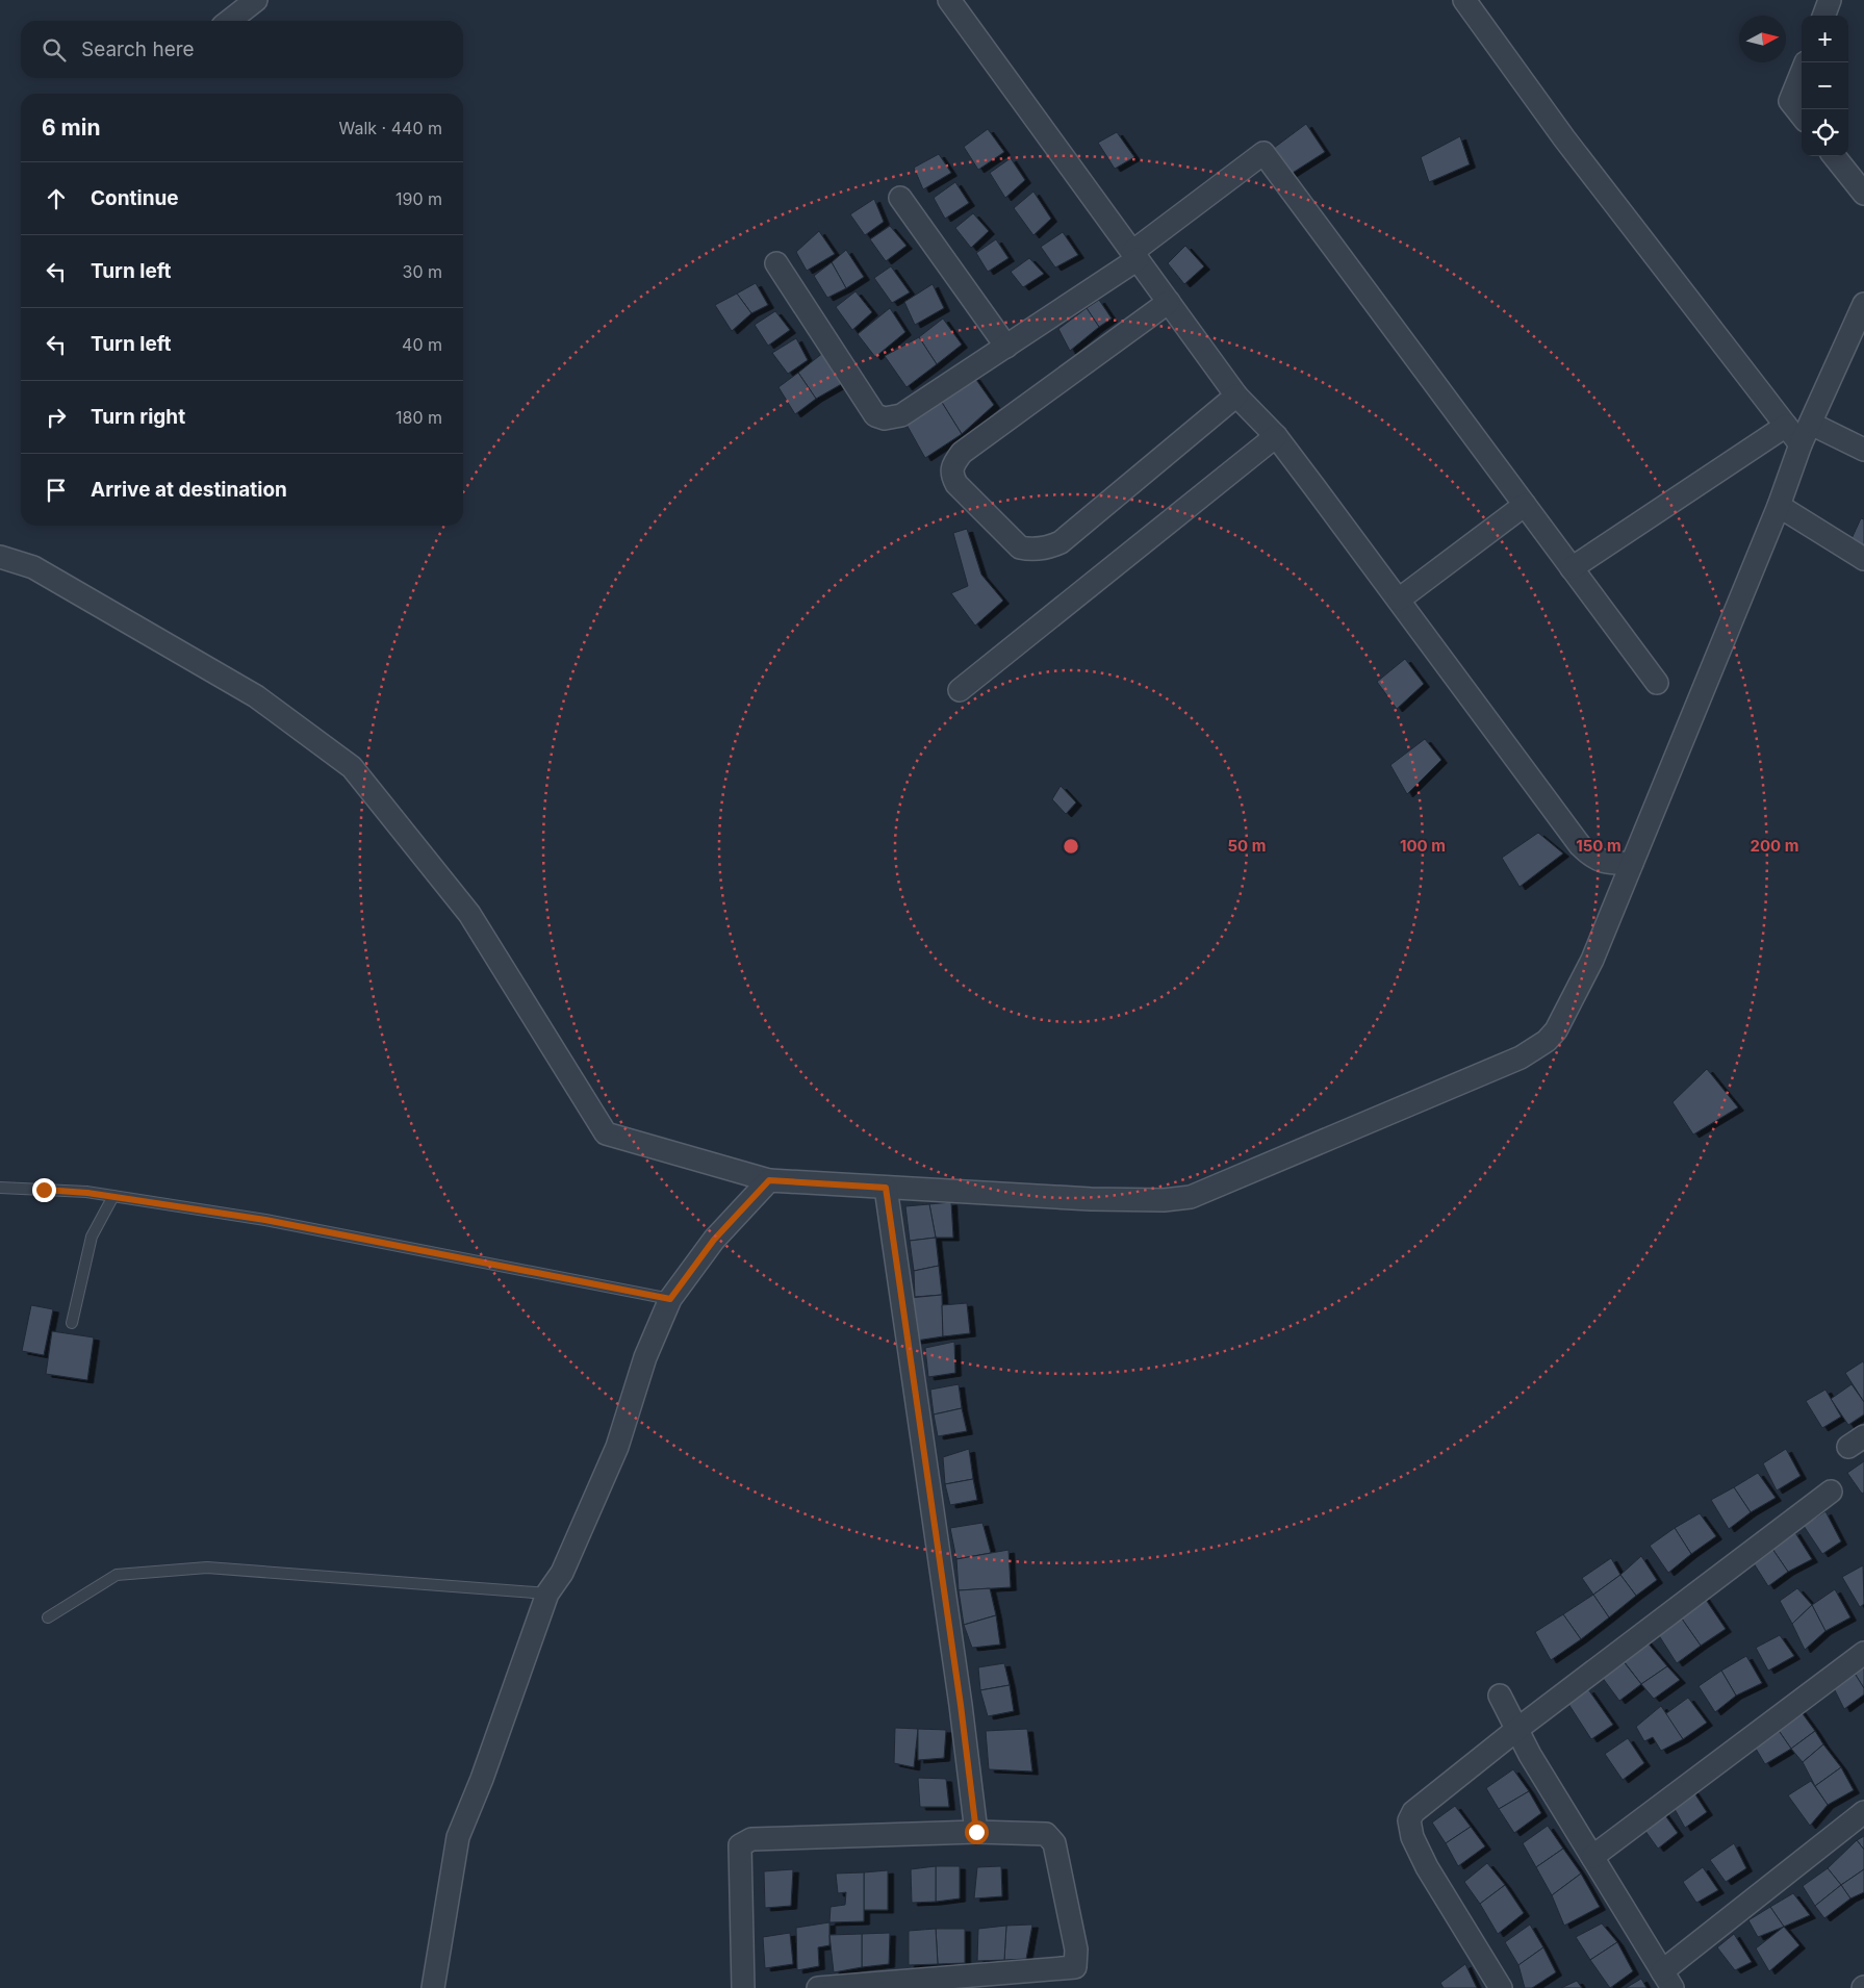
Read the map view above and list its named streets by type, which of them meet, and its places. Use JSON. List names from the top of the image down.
{
  "north": "right",
  "page": {
    "map_buttons": ["+", "−"],
    "search": "Search here",
    "heading": ["6 min", "Walk · 440 m"],
    "list": [
      ["Continue", "190 m"],
      ["Turn left", "30 m"],
      ["Turn left", "40 m"],
      ["Turn right", "180 m"],
      "Arrive at destination"
    ]
  },
  "rings": [
    "50 m",
    "100 m",
    "150 m",
    "200 m"
  ]
}
